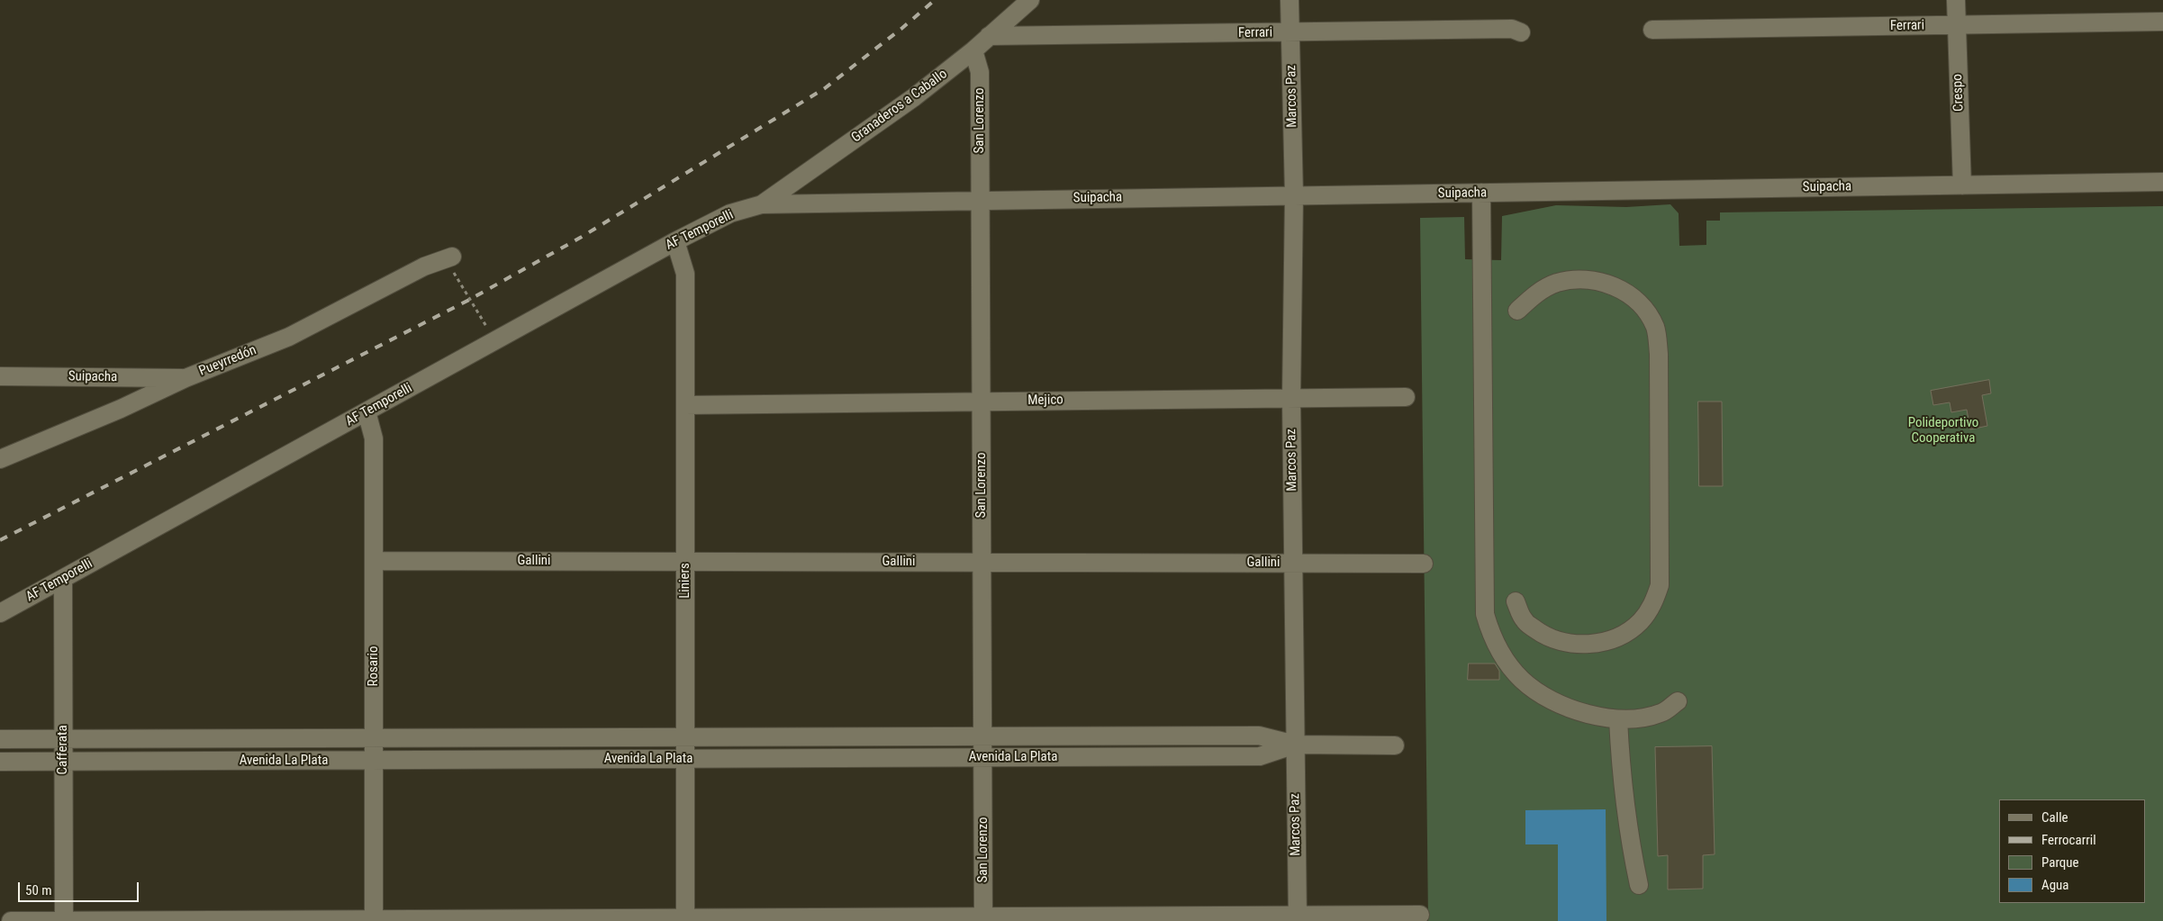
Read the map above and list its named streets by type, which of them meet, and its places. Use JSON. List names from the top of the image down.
{
  "streets": {
    "street": [
      "Ferrari",
      "Crespo",
      "Marcos Paz",
      "Granaderos a Caballo",
      "San Lorenzo",
      "Suipacha",
      "AF Temporelli",
      "Pueyrredón",
      "Mejico",
      "Gallini",
      "Liniers",
      "Rosario",
      "Cafferata",
      "Avenida La Plata"
    ]
  },
  "crossings": [
    ["Ferrari", "Crespo"],
    ["Ferrari", "Marcos Paz"],
    ["Ferrari", "Granaderos a Caballo"],
    ["Crespo", "Suipacha"],
    ["Marcos Paz", "Suipacha"],
    ["Marcos Paz", "Mejico"],
    ["Marcos Paz", "Gallini"],
    ["Marcos Paz", "Avenida La Plata"],
    ["Granaderos a Caballo", "San Lorenzo"],
    ["Granaderos a Caballo", "Suipacha"],
    ["Granaderos a Caballo", "AF Temporelli"],
    ["San Lorenzo", "Suipacha"],
    ["San Lorenzo", "Mejico"],
    ["San Lorenzo", "Gallini"],
    ["San Lorenzo", "Avenida La Plata"],
    ["Suipacha", "AF Temporelli"],
    ["Suipacha", "Pueyrredón"],
    ["AF Temporelli", "Liniers"],
    ["AF Temporelli", "Rosario"],
    ["AF Temporelli", "Cafferata"],
    ["Mejico", "Liniers"],
    ["Gallini", "Liniers"],
    ["Gallini", "Rosario"],
    ["Liniers", "Avenida La Plata"],
    ["Rosario", "Avenida La Plata"],
    ["Cafferata", "Avenida La Plata"]
  ],
  "parks": ["Polideportivo Cooperativa"],
  "legend": [
    "Calle",
    "Ferrocarril",
    "Parque",
    "Agua"
  ],
  "scale_bar": "50 m"
}
